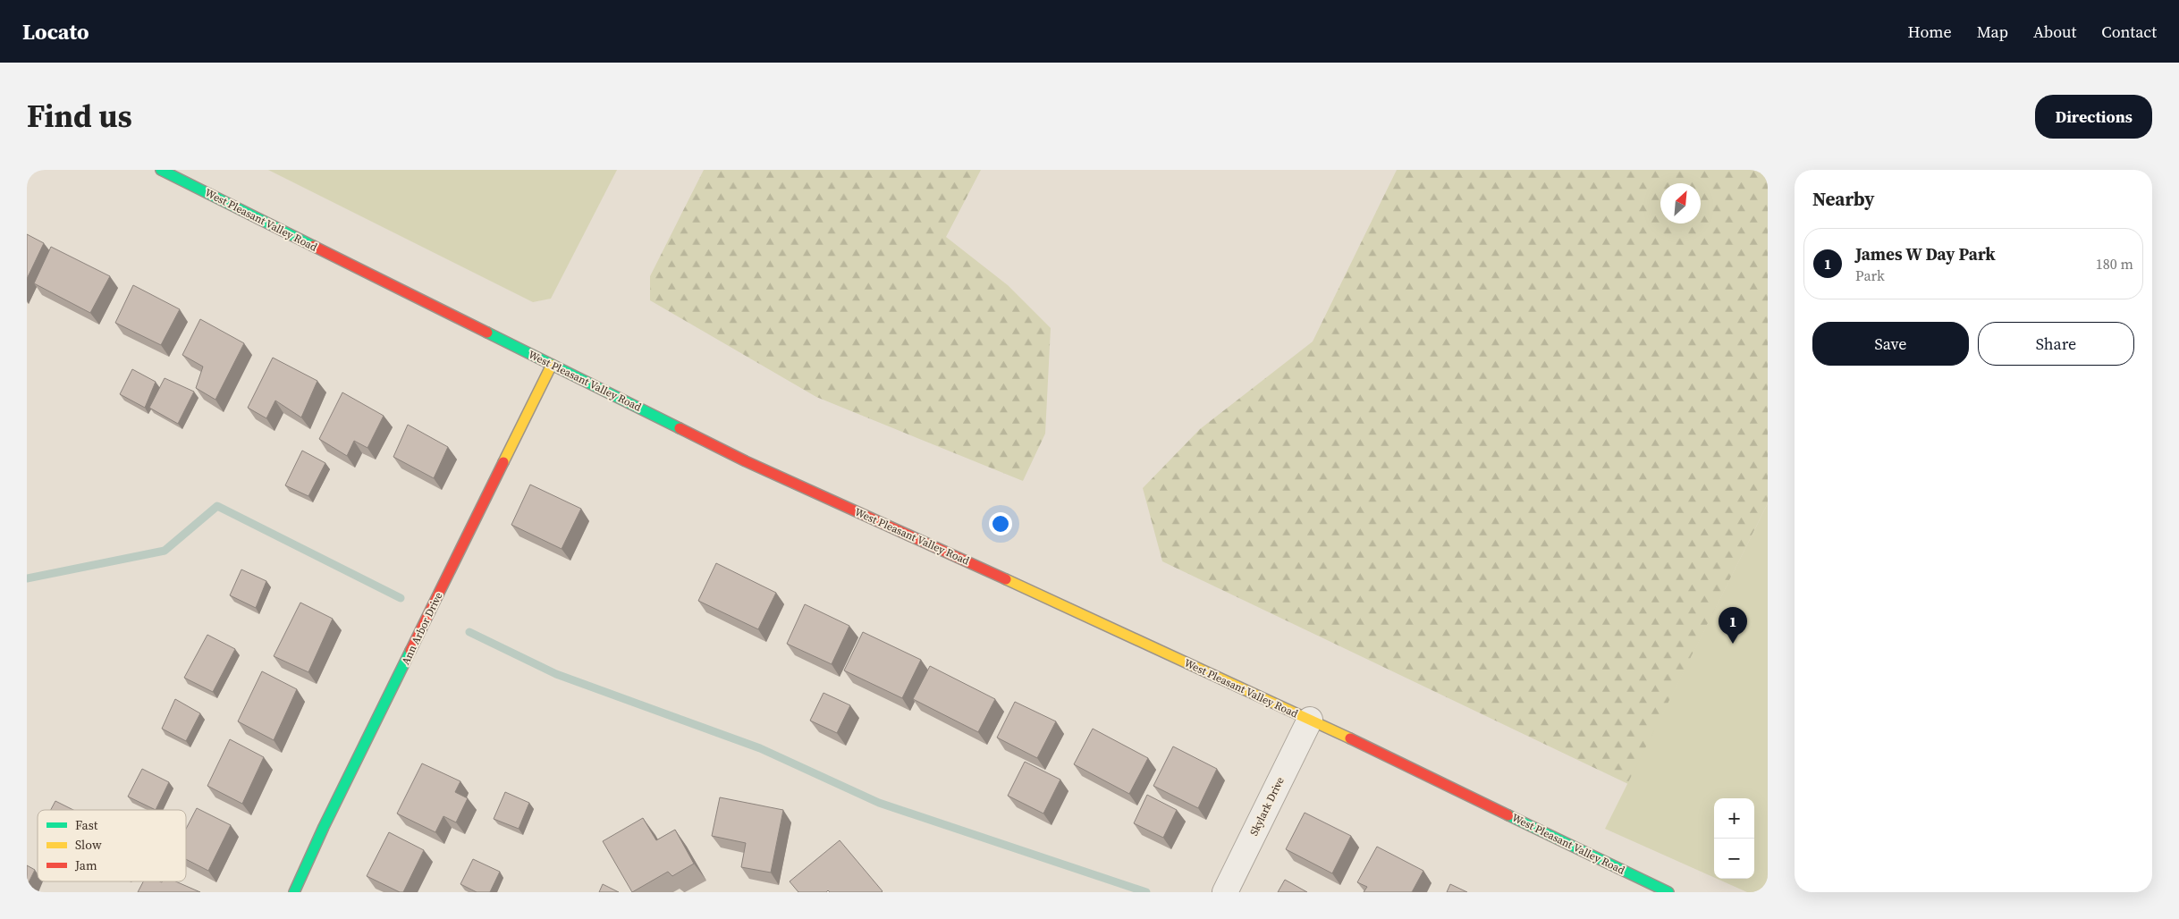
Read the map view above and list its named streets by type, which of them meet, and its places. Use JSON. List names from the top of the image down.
{
  "streets": {
    "main road": ["West Pleasant Valley Road", "Ann Arbor Drive"],
    "street": ["Skylark Drive"]
  },
  "crossings": [
    ["West Pleasant Valley Road", "Ann Arbor Drive"],
    ["West Pleasant Valley Road", "Skylark Drive"]
  ],
  "legend": ["Fast", "Slow", "Jam"],
  "north": "top right",
  "page": {
    "header": "Locato",
    "nav": [
      "Home",
      "Map",
      "About",
      "Contact"
    ],
    "title": "Find us",
    "buttons": [
      "Directions",
      ["Save", "Share"]
    ],
    "heading": "Nearby",
    "list": [
      {
        "mark": "1",
        "name": "James W Day Park",
        "note": "Park",
        "value": "180 m"
      }
    ],
    "pins": "1",
    "map_buttons": ["+", "−"]
  }
}
